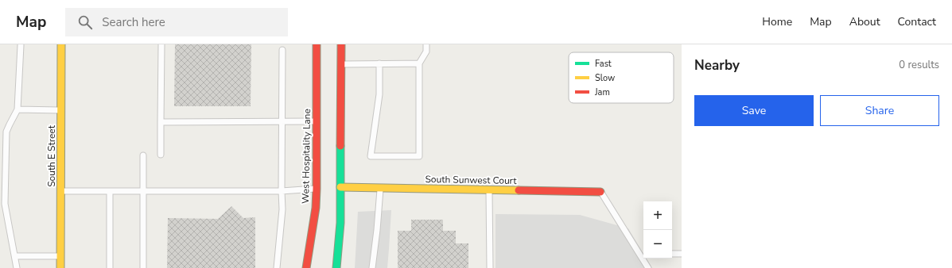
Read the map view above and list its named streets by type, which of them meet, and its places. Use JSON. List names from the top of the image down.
{
  "streets": {
    "main road": ["South E Street", "West Hospitality Lane", "South Sunwest Court"]
  },
  "legend": ["Fast", "Slow", "Jam"],
  "page": {
    "header": "Map",
    "search": "Search here",
    "nav": [
      "Home",
      "Map",
      "About",
      "Contact"
    ],
    "heading": ["Nearby", "0 results"],
    "buttons": ["Save", "Share"],
    "map_buttons": ["+", "−"]
  }
}
